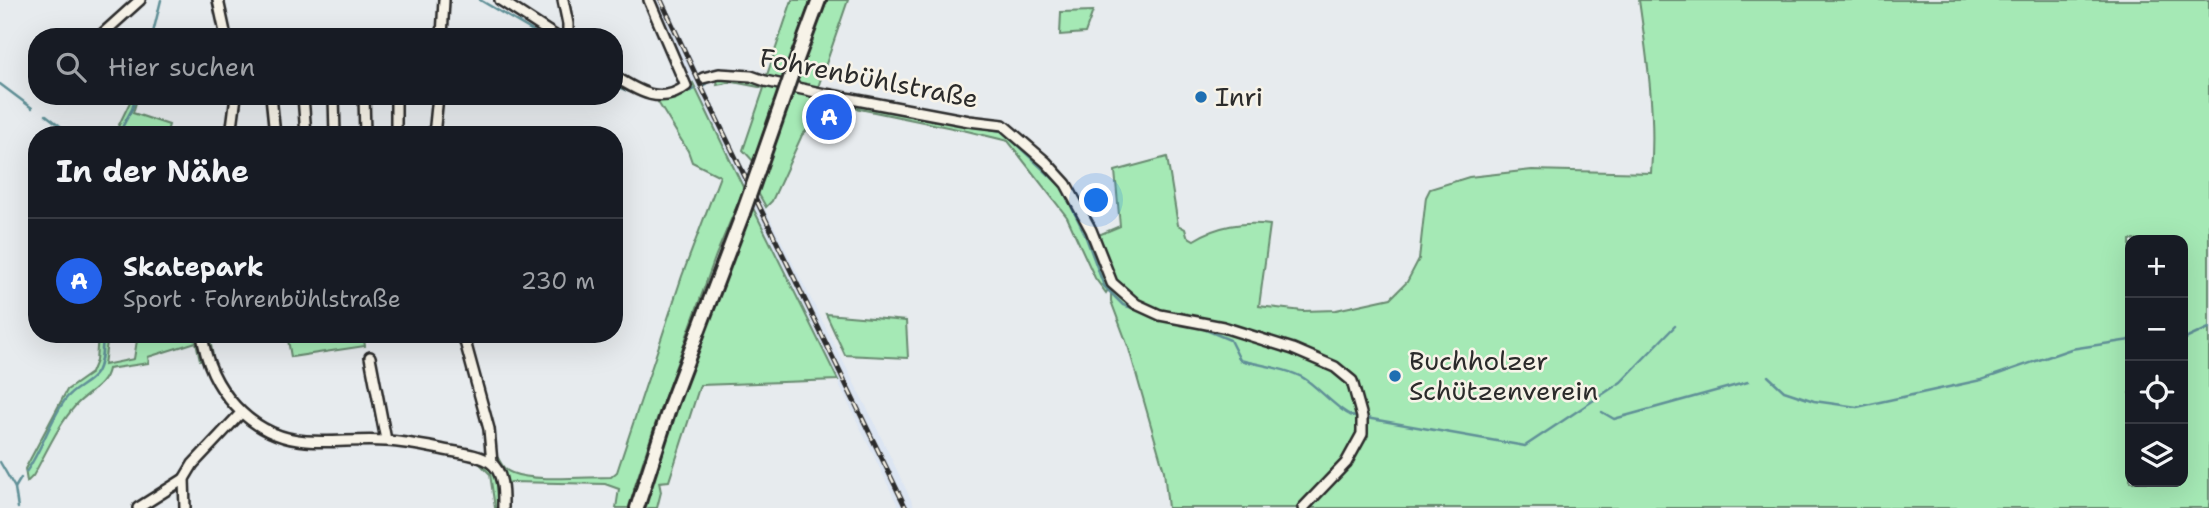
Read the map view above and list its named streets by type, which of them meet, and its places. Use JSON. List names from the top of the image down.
{
  "streets": {
    "street": ["Fohrenbühlstraße"]
  },
  "places": ["Inri", "Buchholzer Schützenverein"],
  "page": {
    "search": "Hier suchen",
    "pins": "A",
    "heading": "In der Nähe",
    "list": [
      {
        "mark": "A",
        "name": "Skatepark",
        "note": "Sport · Fohrenbühlstraße",
        "value": "230 m"
      }
    ],
    "map_buttons": ["+", "−"]
  }
}
